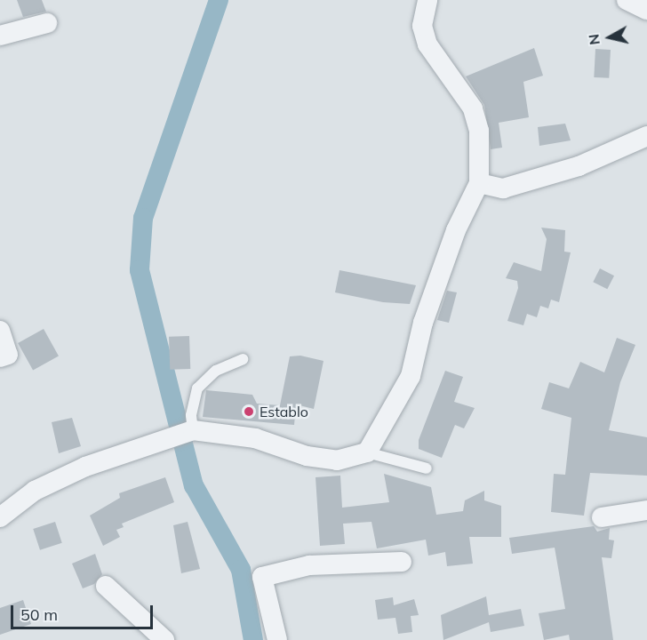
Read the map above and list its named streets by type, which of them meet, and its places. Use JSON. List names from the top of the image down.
{
  "places": ["Establo"],
  "scale_bar": "50 m",
  "north": "left"
}
